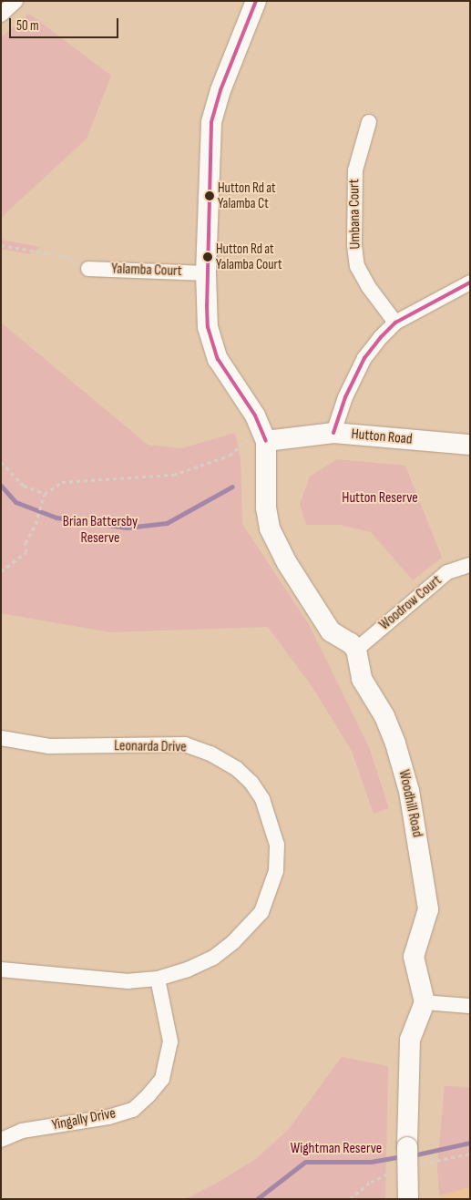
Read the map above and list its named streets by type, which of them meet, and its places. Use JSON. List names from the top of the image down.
{
  "streets": {
    "street": [
      "Umbana Court",
      "Yalamba Court",
      "Hutton Road",
      "Woodrow Court",
      "Leonarda Drive",
      "Woodhill Road",
      "Yingally Drive"
    ]
  },
  "crossings": [
    ["Woodrow Court", "Woodhill Road"],
    ["Leonarda Drive", "Yingally Drive"]
  ],
  "parks": ["Hutton Reserve", "Brian Battersby Reserve", "Wightman Reserve"],
  "places": ["Hutton Rd at Yalamba Ct", "Hutton Rd at Yalamba Court"],
  "scale_bar": "50 m"
}
